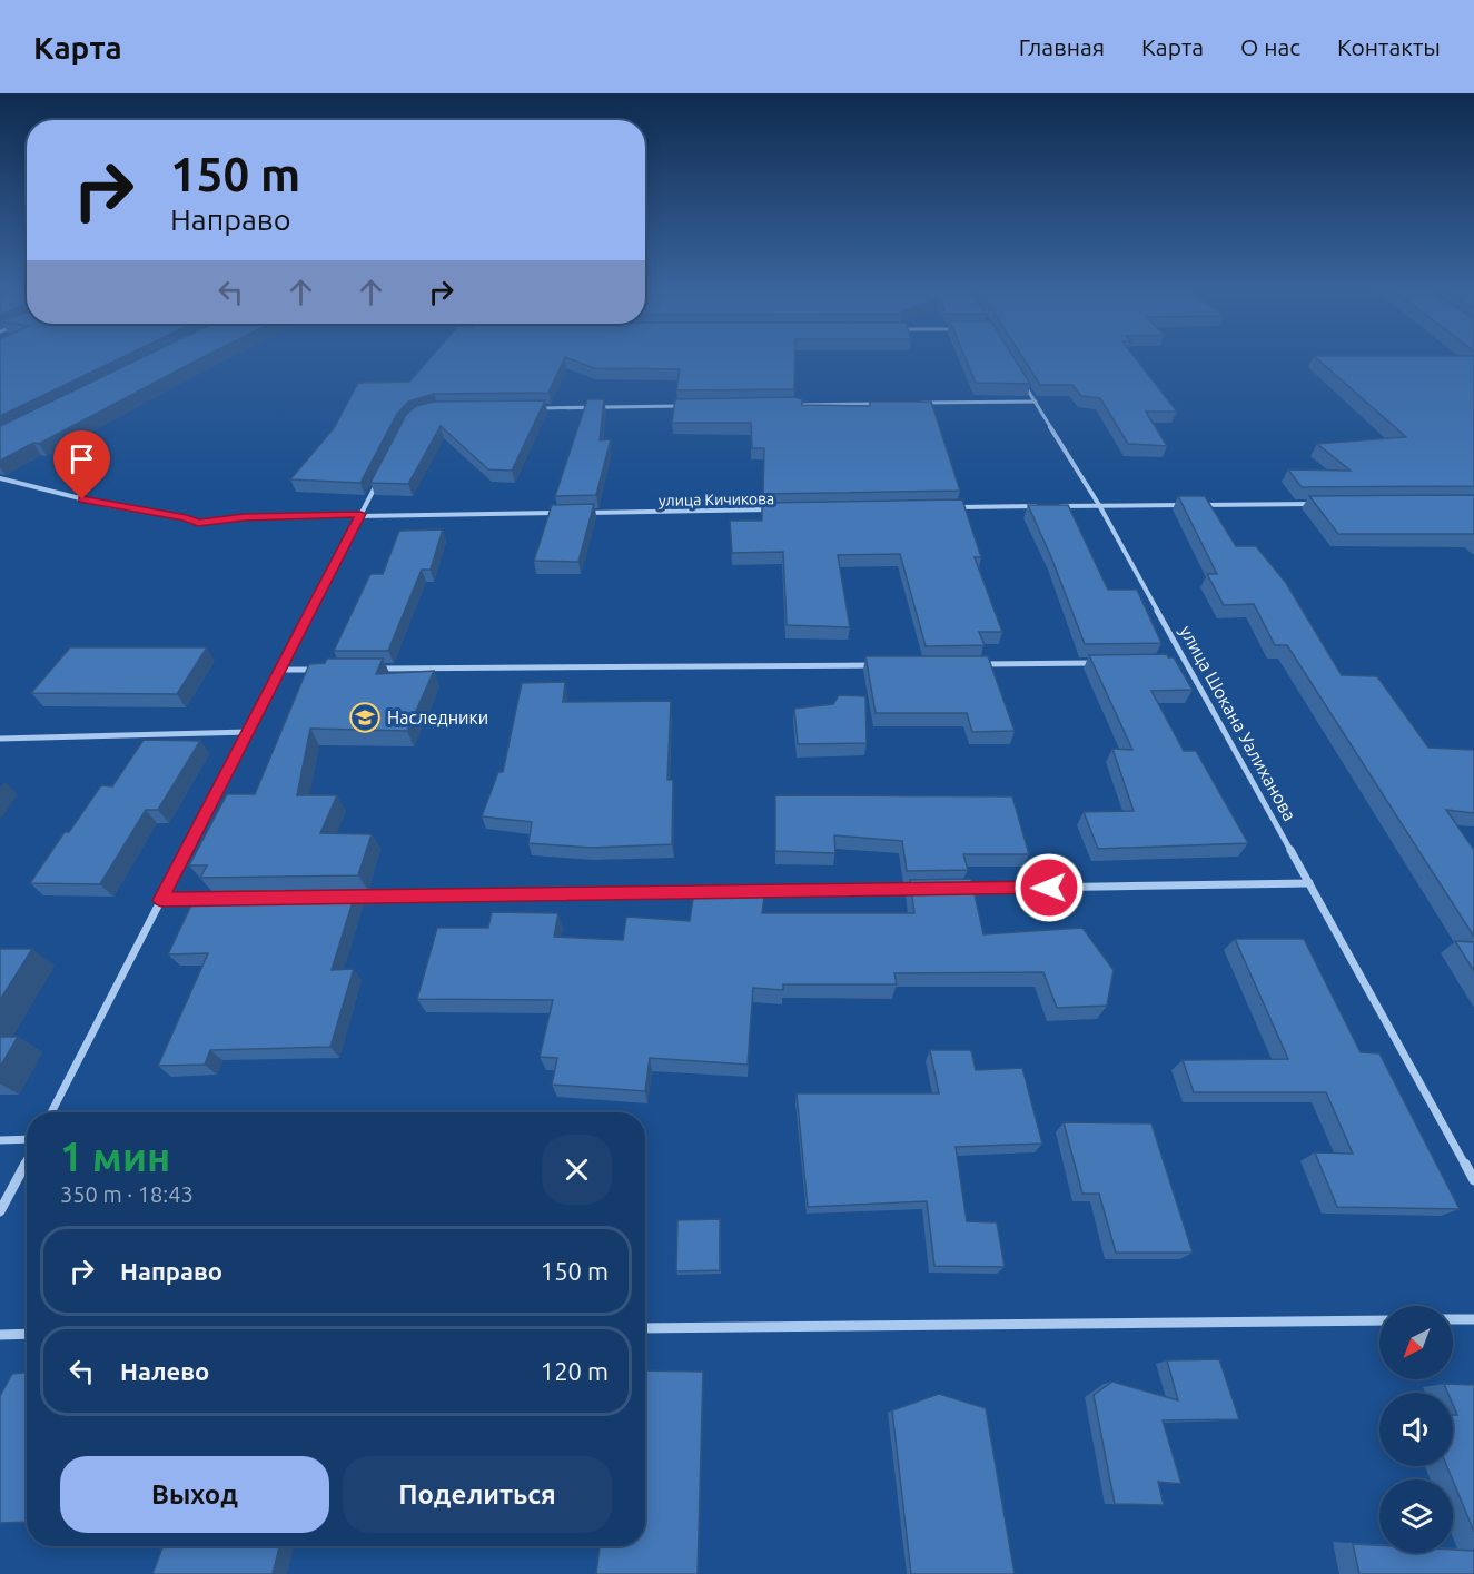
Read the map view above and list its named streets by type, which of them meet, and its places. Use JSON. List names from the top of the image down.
{
  "streets": {
    "street": ["улица Кичикова", "улица Шокана Уалиханова"]
  },
  "places": {
    "school or university": ["Наследники"]
  },
  "north": "bottom left",
  "page": {
    "header": "Карта",
    "nav": [
      "Главная",
      "Карта",
      "О нас",
      "Контакты"
    ],
    "turn": ["150 m", "Направо"],
    "heading": ["1 мин", "350 m · 18:43"],
    "list": [
      {
        "name": "Направо",
        "value": "150 m"
      },
      {
        "name": "Налево",
        "value": "120 m"
      }
    ],
    "buttons": ["Выход", "Поделиться"]
  }
}
